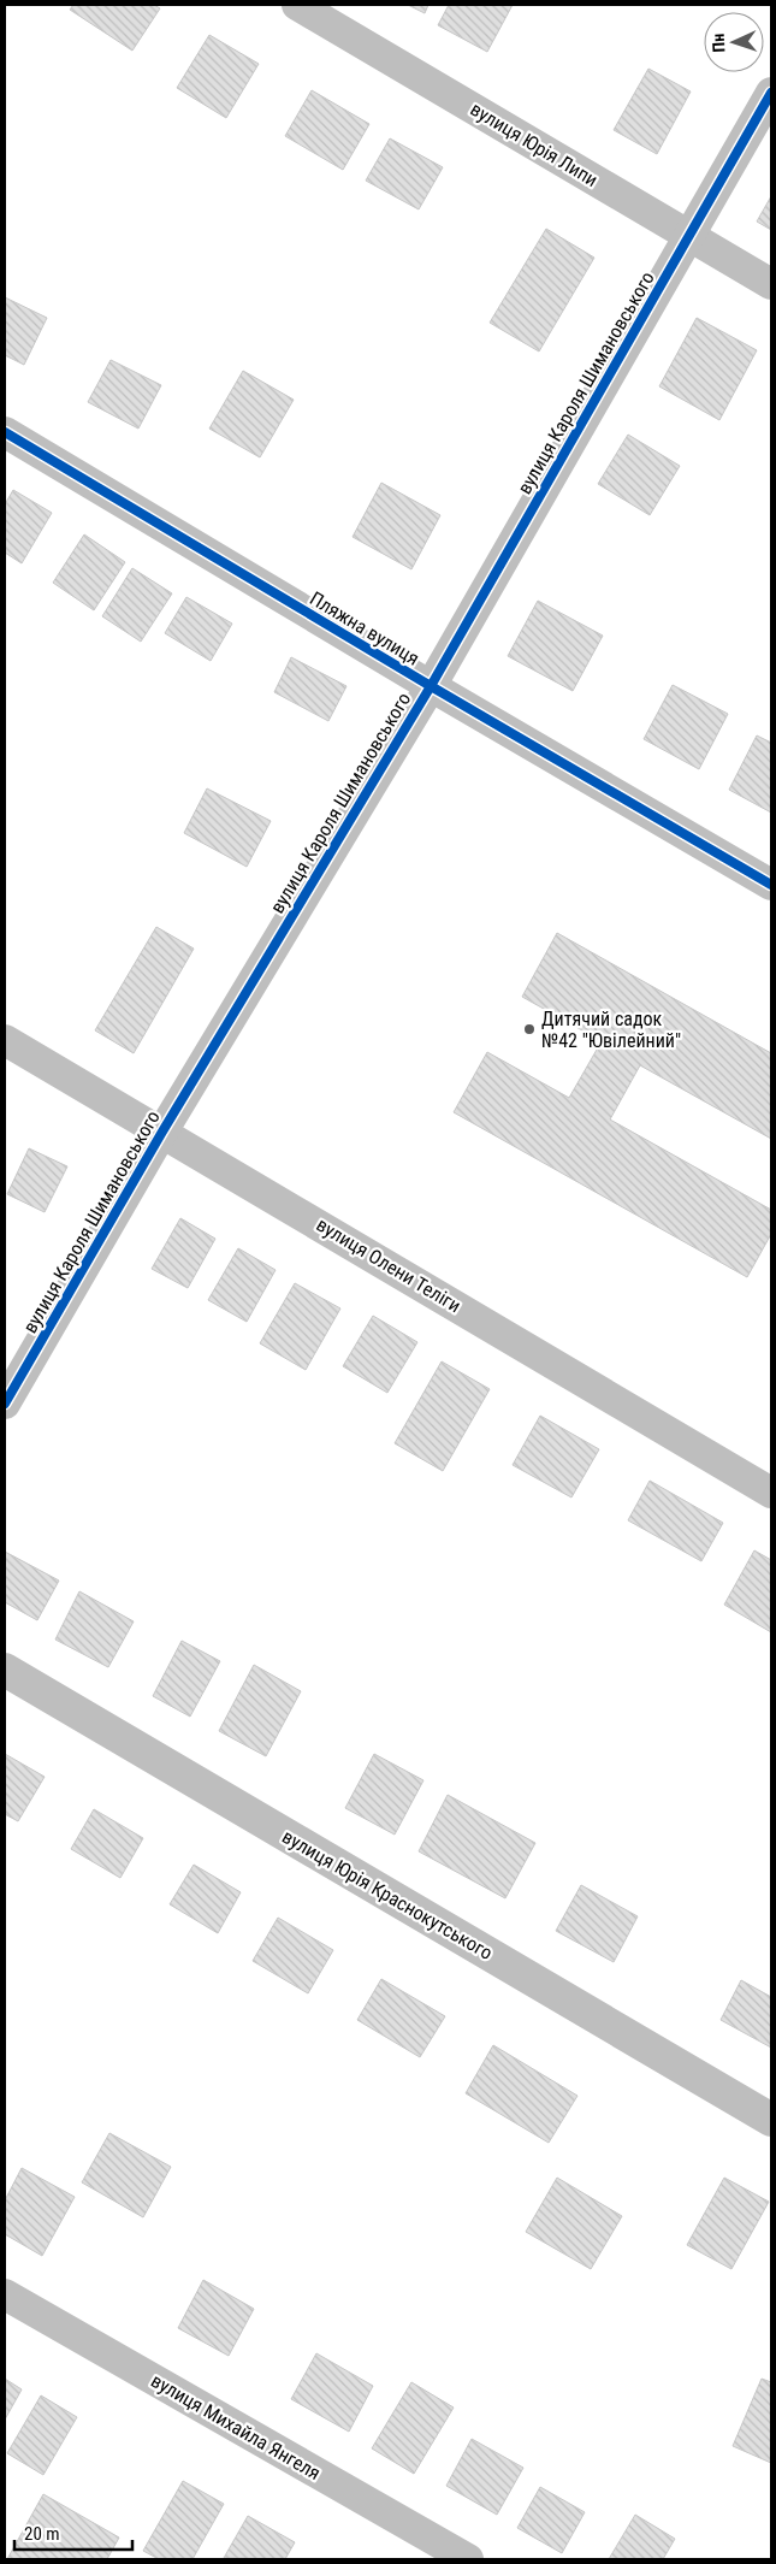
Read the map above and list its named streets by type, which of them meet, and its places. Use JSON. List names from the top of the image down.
{
  "streets": {
    "street": [
      "вулиця Юрія Липи",
      "вулиця Кароля Шимановського",
      "Пляжна вулиця",
      "вулиця Олени Теліги",
      "вулиця Юрія Краснокутського",
      "вулиця Михайла Янгеля"
    ]
  },
  "crossings": [
    ["вулиця Юрія Липи", "вулиця Кароля Шимановського"],
    ["вулиця Кароля Шимановського", "Пляжна вулиця"],
    ["вулиця Кароля Шимановського", "вулиця Олени Теліги"]
  ],
  "places": ["Дитячий садок №42 \"Ювілейний\""],
  "scale_bar": "20 m",
  "north": "left"
}
